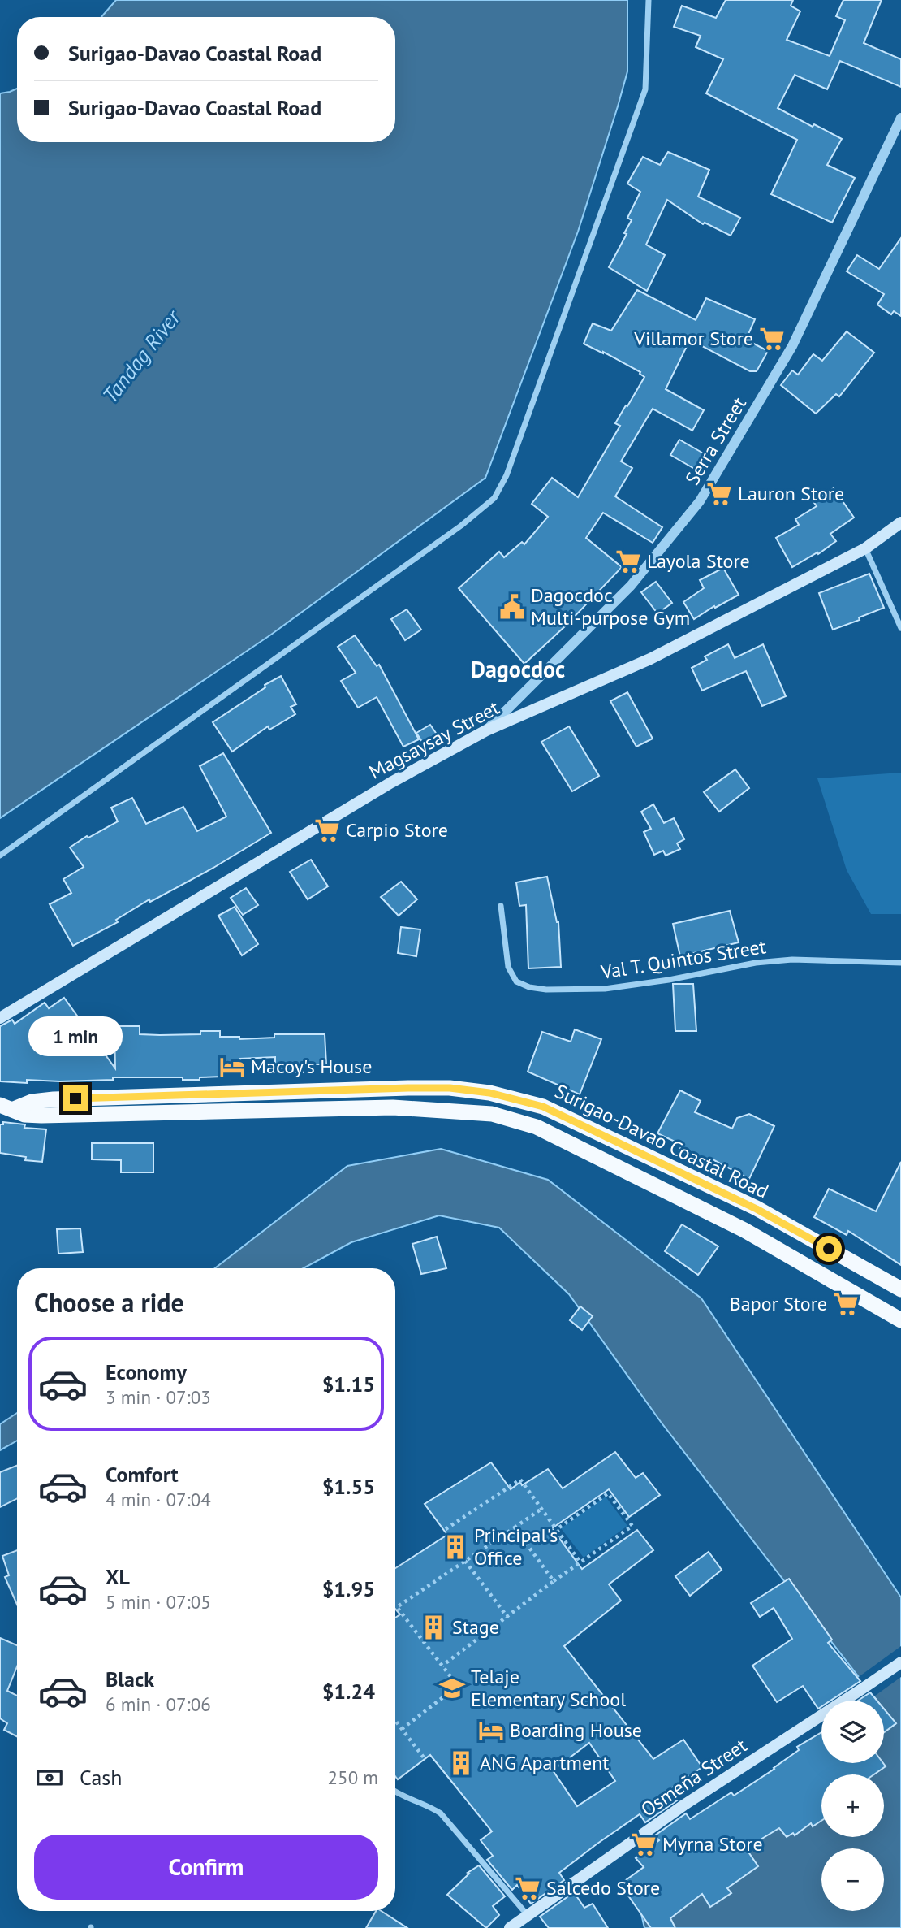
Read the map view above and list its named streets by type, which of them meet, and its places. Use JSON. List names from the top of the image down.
{
  "streets": {
    "highway": ["Surigao-Davao Coastal Road"],
    "main road": ["Magsaysay Street", "Osmeña Street"],
    "street": ["Serra Street", "Val T. Quintos Street"]
  },
  "crossings": [
    ["Serra Street", "Magsaysay Street"]
  ],
  "districts": ["Dagocdoc"],
  "water": ["Tandag River"],
  "places": {
    "supermarket": [
      "Villamor Store",
      "Lauron Store",
      "Layola Store",
      "Carpio Store",
      "Bapor Store",
      "Myrna Store",
      "Salcedo Store"
    ],
    "public building": ["Dagocdoc Multi-purpose Gym"],
    "hotel": ["Macoy's House", "Boarding House"],
    "building": ["Principal's Office", "Stage", "ANG Apartment"],
    "school or university": ["Telaje Elementary School"]
  },
  "page": {
    "banner": ["Surigao-Davao Coastal Road", "Surigao-Davao Coastal Road"],
    "bubble": "1 min",
    "heading": "Choose a ride",
    "list": [
      {
        "name": "Economy",
        "note": "3 min · 07:03",
        "value": "$1.15"
      },
      {
        "name": "Comfort",
        "note": "4 min · 07:04",
        "value": "$1.55"
      },
      {
        "name": "XL",
        "note": "5 min · 07:05",
        "value": "$1.95"
      },
      {
        "name": "Black",
        "note": "6 min · 07:06",
        "value": "$1.24"
      }
    ],
    "map_buttons": ["+", "−"],
    "pay": ["Cash", "250 m"],
    "buttons": "Confirm"
  }
}
